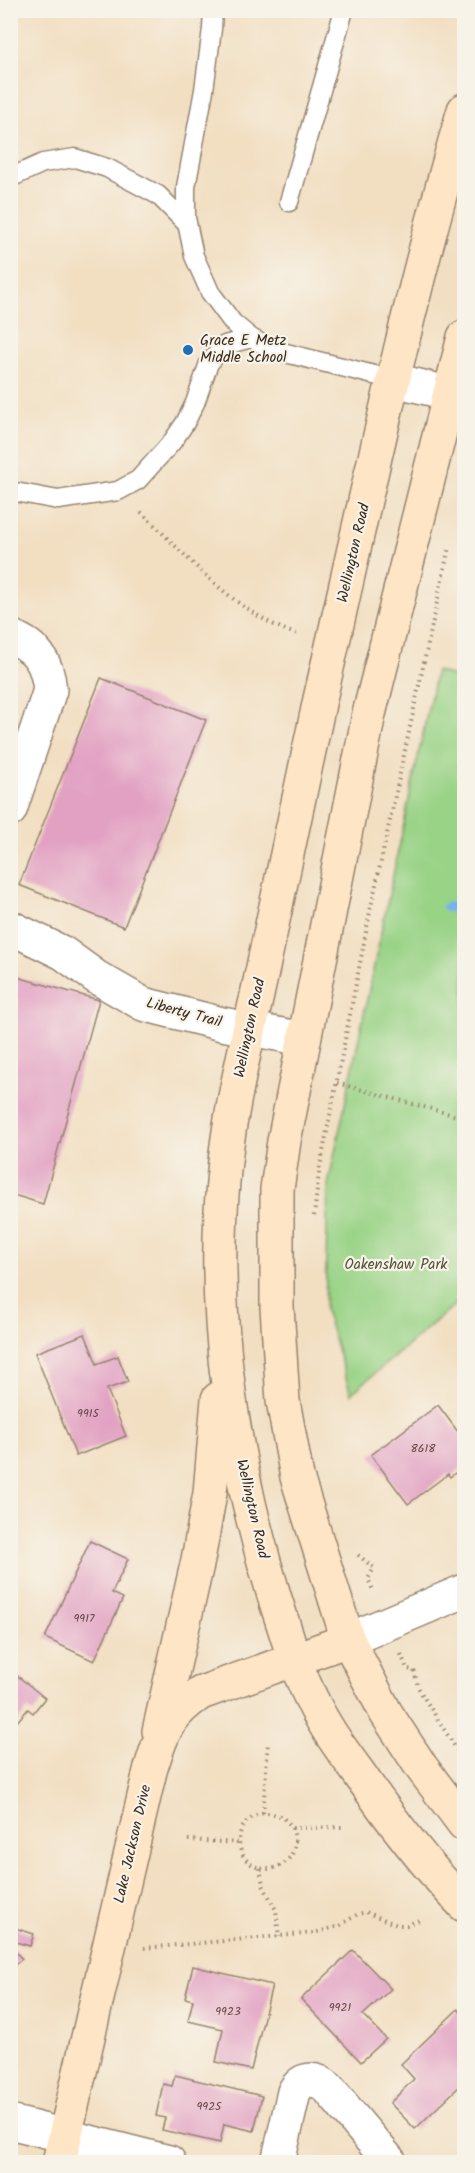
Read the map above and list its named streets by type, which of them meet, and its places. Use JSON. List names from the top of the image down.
{
  "streets": {
    "main road": ["Wellington Road", "Lake Jackson Drive"],
    "street": ["Liberty Trail"]
  },
  "crossings": [
    ["Wellington Road", "Liberty Trail"],
    ["Wellington Road", "Lake Jackson Drive"]
  ],
  "parks": ["Oakenshaw Park"],
  "places": ["Grace E Metz Middle School"],
  "house_numbers": [
    "9915",
    "8618",
    "9917",
    "9921",
    "9923",
    "9925"
  ]
}
